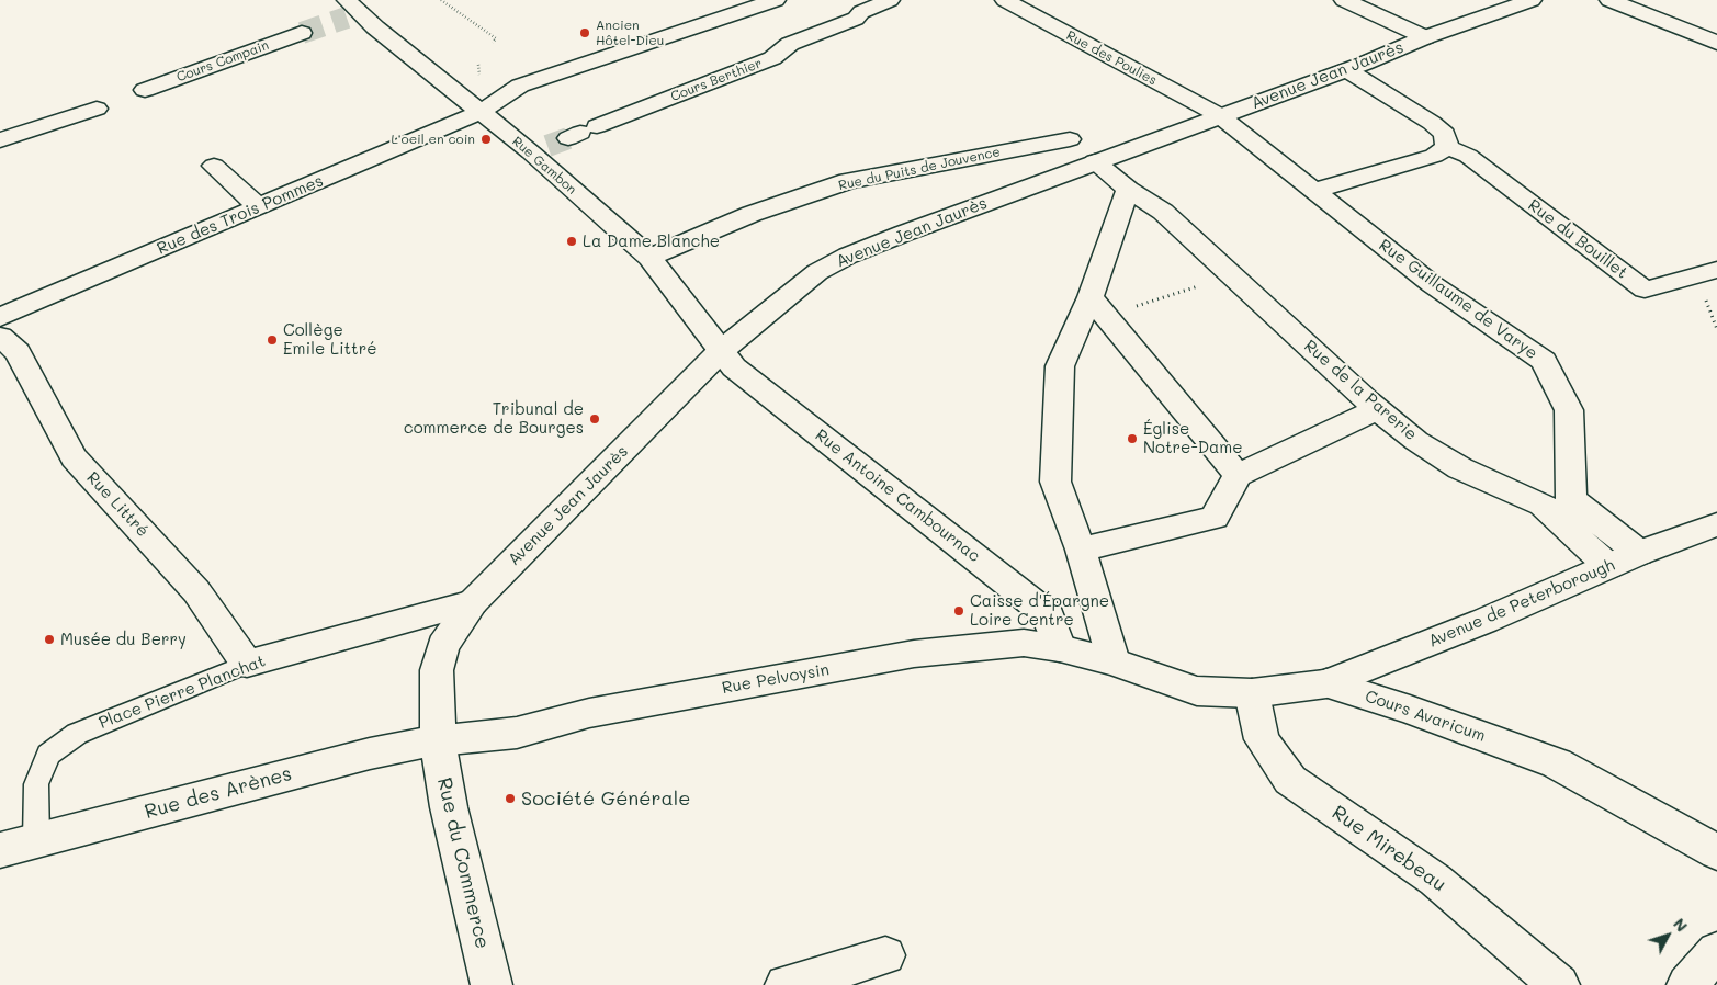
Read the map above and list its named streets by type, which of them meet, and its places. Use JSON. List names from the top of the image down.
{
  "streets": {
    "street": [
      "Rue des Poulies",
      "Cours Compain",
      "Avenue Jean Jaurès",
      "Cours Berthier",
      "Rue Gambon",
      "Rue du Puits de Jouvence",
      "Rue des Trois Pommes",
      "Rue du Bouillet",
      "Rue Guillaume de Varye",
      "Rue de la Parerie",
      "Rue Antoine Cambournac",
      "Rue Littré",
      "Avenue de Peterborough",
      "Rue Pelvoysin",
      "Place Pierre Planchat",
      "Cours Avaricum",
      "Rue des Arènes",
      "Rue Mirebeau",
      "Rue du Commerce"
    ]
  },
  "crossings": [
    ["Rue des Poulies", "Avenue Jean Jaurès"],
    ["Rue des Poulies", "Rue Guillaume de Varye"],
    ["Avenue Jean Jaurès", "Rue Gambon"],
    ["Avenue Jean Jaurès", "Rue Guillaume de Varye"],
    ["Avenue Jean Jaurès", "Rue de la Parerie"],
    ["Avenue Jean Jaurès", "Rue Antoine Cambournac"],
    ["Avenue Jean Jaurès", "Rue Pelvoysin"],
    ["Avenue Jean Jaurès", "Place Pierre Planchat"],
    ["Avenue Jean Jaurès", "Rue des Arènes"],
    ["Avenue Jean Jaurès", "Rue du Commerce"],
    ["Cours Berthier", "Rue Gambon"],
    ["Rue Gambon", "Rue du Puits de Jouvence"],
    ["Rue Gambon", "Rue des Trois Pommes"],
    ["Rue Gambon", "Rue Antoine Cambournac"],
    ["Rue Guillaume de Varye", "Avenue de Peterborough"],
    ["Rue de la Parerie", "Avenue de Peterborough"],
    ["Rue Antoine Cambournac", "Rue Pelvoysin"],
    ["Rue Littré", "Place Pierre Planchat"],
    ["Avenue de Peterborough", "Cours Avaricum"],
    ["Rue Pelvoysin", "Cours Avaricum"],
    ["Rue Pelvoysin", "Rue des Arènes"],
    ["Rue Pelvoysin", "Rue du Commerce"],
    ["Place Pierre Planchat", "Rue des Arènes"],
    ["Cours Avaricum", "Rue Mirebeau"],
    ["Rue des Arènes", "Rue du Commerce"]
  ],
  "places": [
    "Ancien Hôtel-Dieu",
    "L'oeil en coin",
    "La Dame Blanche",
    "Collège Emile Littré",
    "Tribunal de commerce de Bourges",
    "Église Notre-Dame",
    "Caisse d'Épargne Loire Centre",
    "Musée du Berry",
    "Société Générale"
  ],
  "north": "top right"
}
